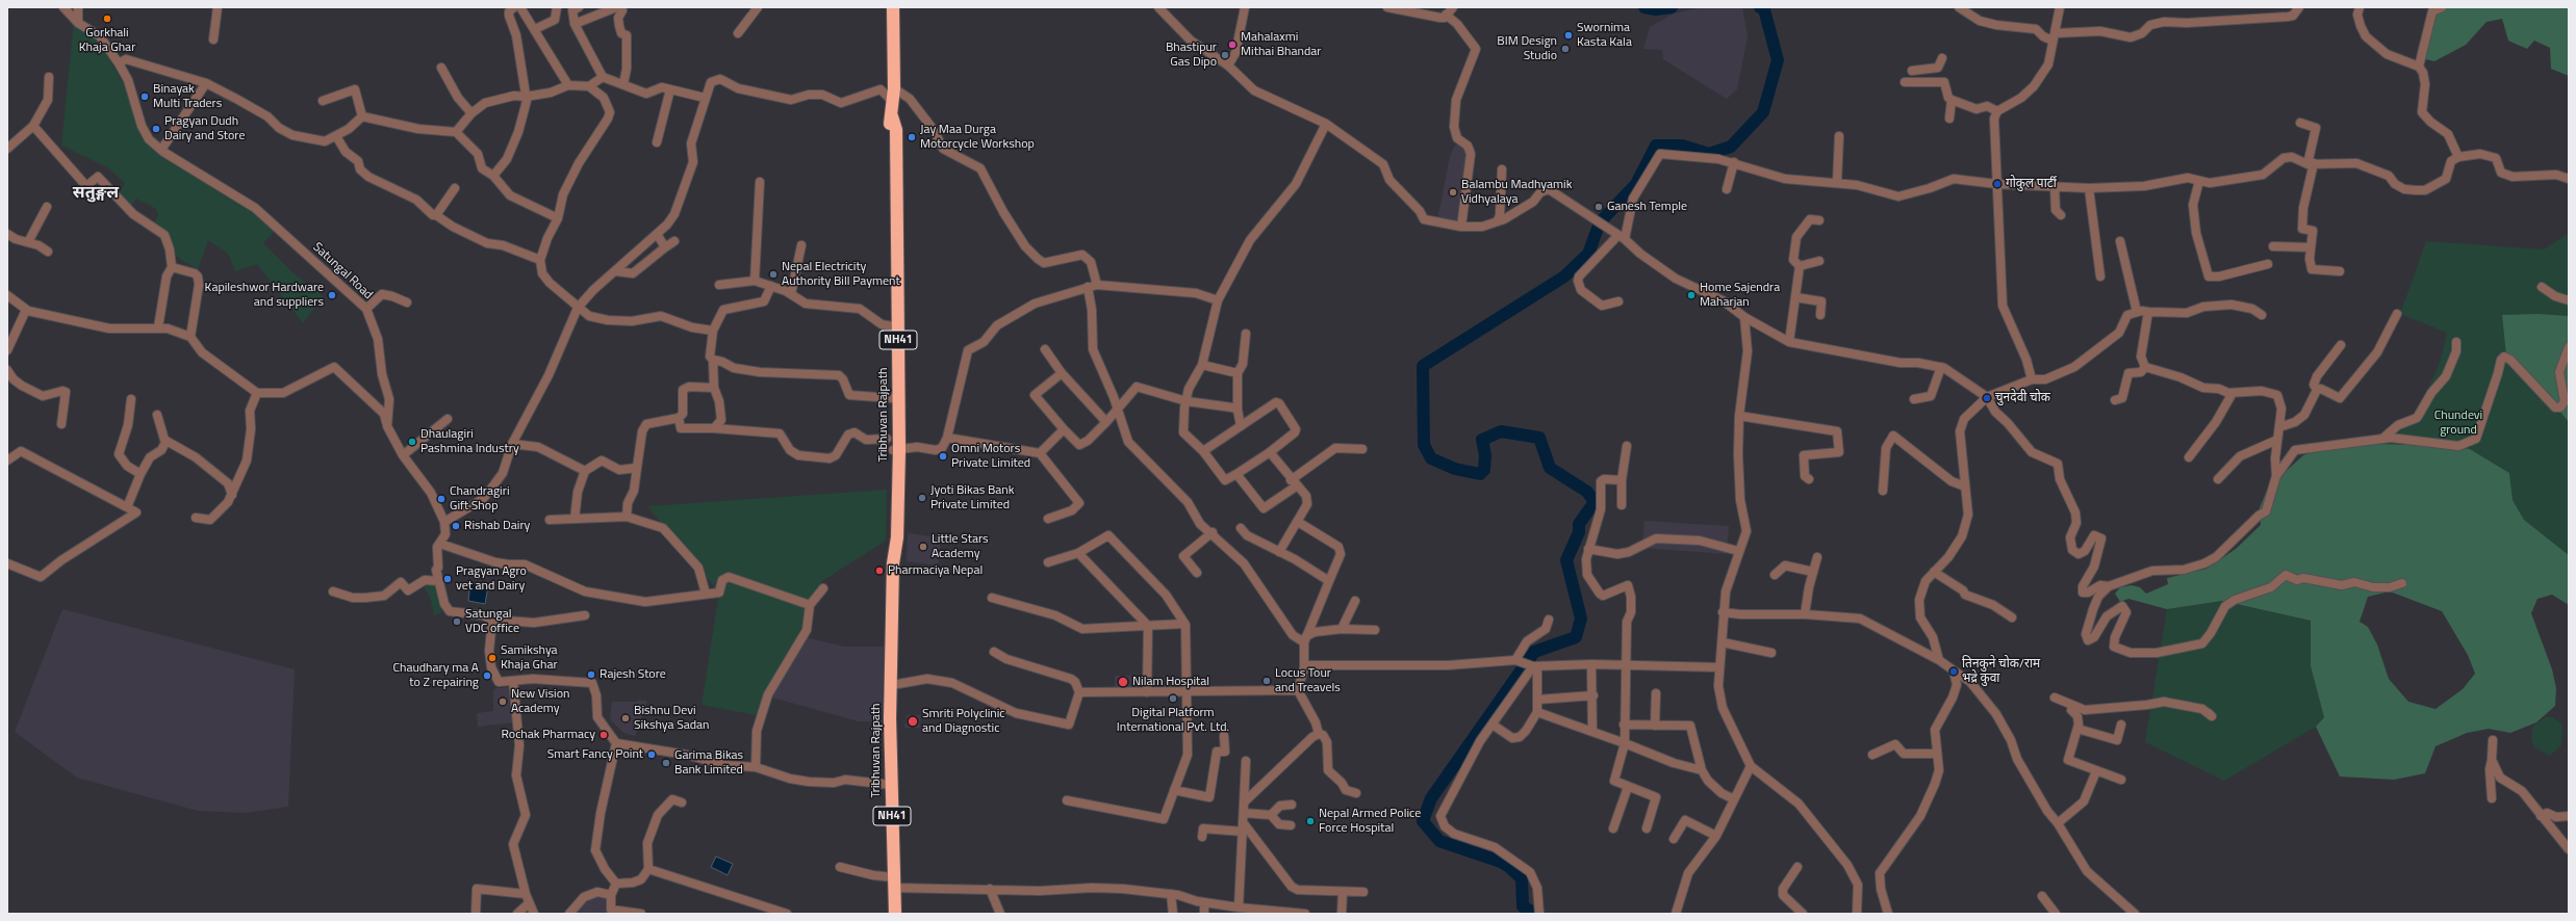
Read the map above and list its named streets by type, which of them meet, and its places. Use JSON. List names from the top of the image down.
{
  "streets": {
    "highway": ["NH41", "Tribhuvan Rajpath"],
    "street": ["Satungal Road"]
  },
  "districts": ["सतुङ्गल"],
  "parks": ["Chundevi ground"],
  "places": [
    "Gorkhali Khaja Ghar",
    "Swornima Kasta Kala",
    "Mahalaxmi Mithai Bhandar",
    "BIM Design Studio",
    "Bhastipur Gas Dipo",
    "Binayak Multi Traders",
    "Pragyan Dudh Dairy and Store",
    "Jay Maa Durga Motorcycle Workshop",
    "गोकुल पार्टी",
    "Balambu Madhyamik Vidhyalaya",
    "Ganesh Temple",
    "Nepal Electricity Authority Bill Payment",
    "Kapileshwor Hardware and suppliers",
    "Home Sajendra Maharjan",
    "चुनदेवी चोक",
    "Dhaulagiri Pashmina Industry",
    "Omni Motors Private Limited",
    "Jyoti Bikas Bank Private Limited",
    "Chandragiri Gift Shop",
    "Rishab Dairy",
    "Little Stars Academy",
    "Pharmaciya Nepal",
    "Pragyan Agro vet and Dairy",
    "Satungal VDC office",
    "Samikshya Khaja Ghar",
    "तिनकुने चोक/राम भद्रे कुवा",
    "Rajesh Store",
    "Chaudhary ma A to Z repairing",
    "Locus Tour and Treavels",
    "Nilam Hospital",
    "Digital Platform International Pvt. Ltd.",
    "New Vision Academy",
    "Bishnu Devi Sikshya Sadan",
    "Smriti Polyclinic and Diagnostic",
    "Rochak Pharmacy",
    "Smart Fancy Point",
    "Garima Bikas Bank Limited",
    "Nepal Armed Police Force Hospital"
  ]
}
